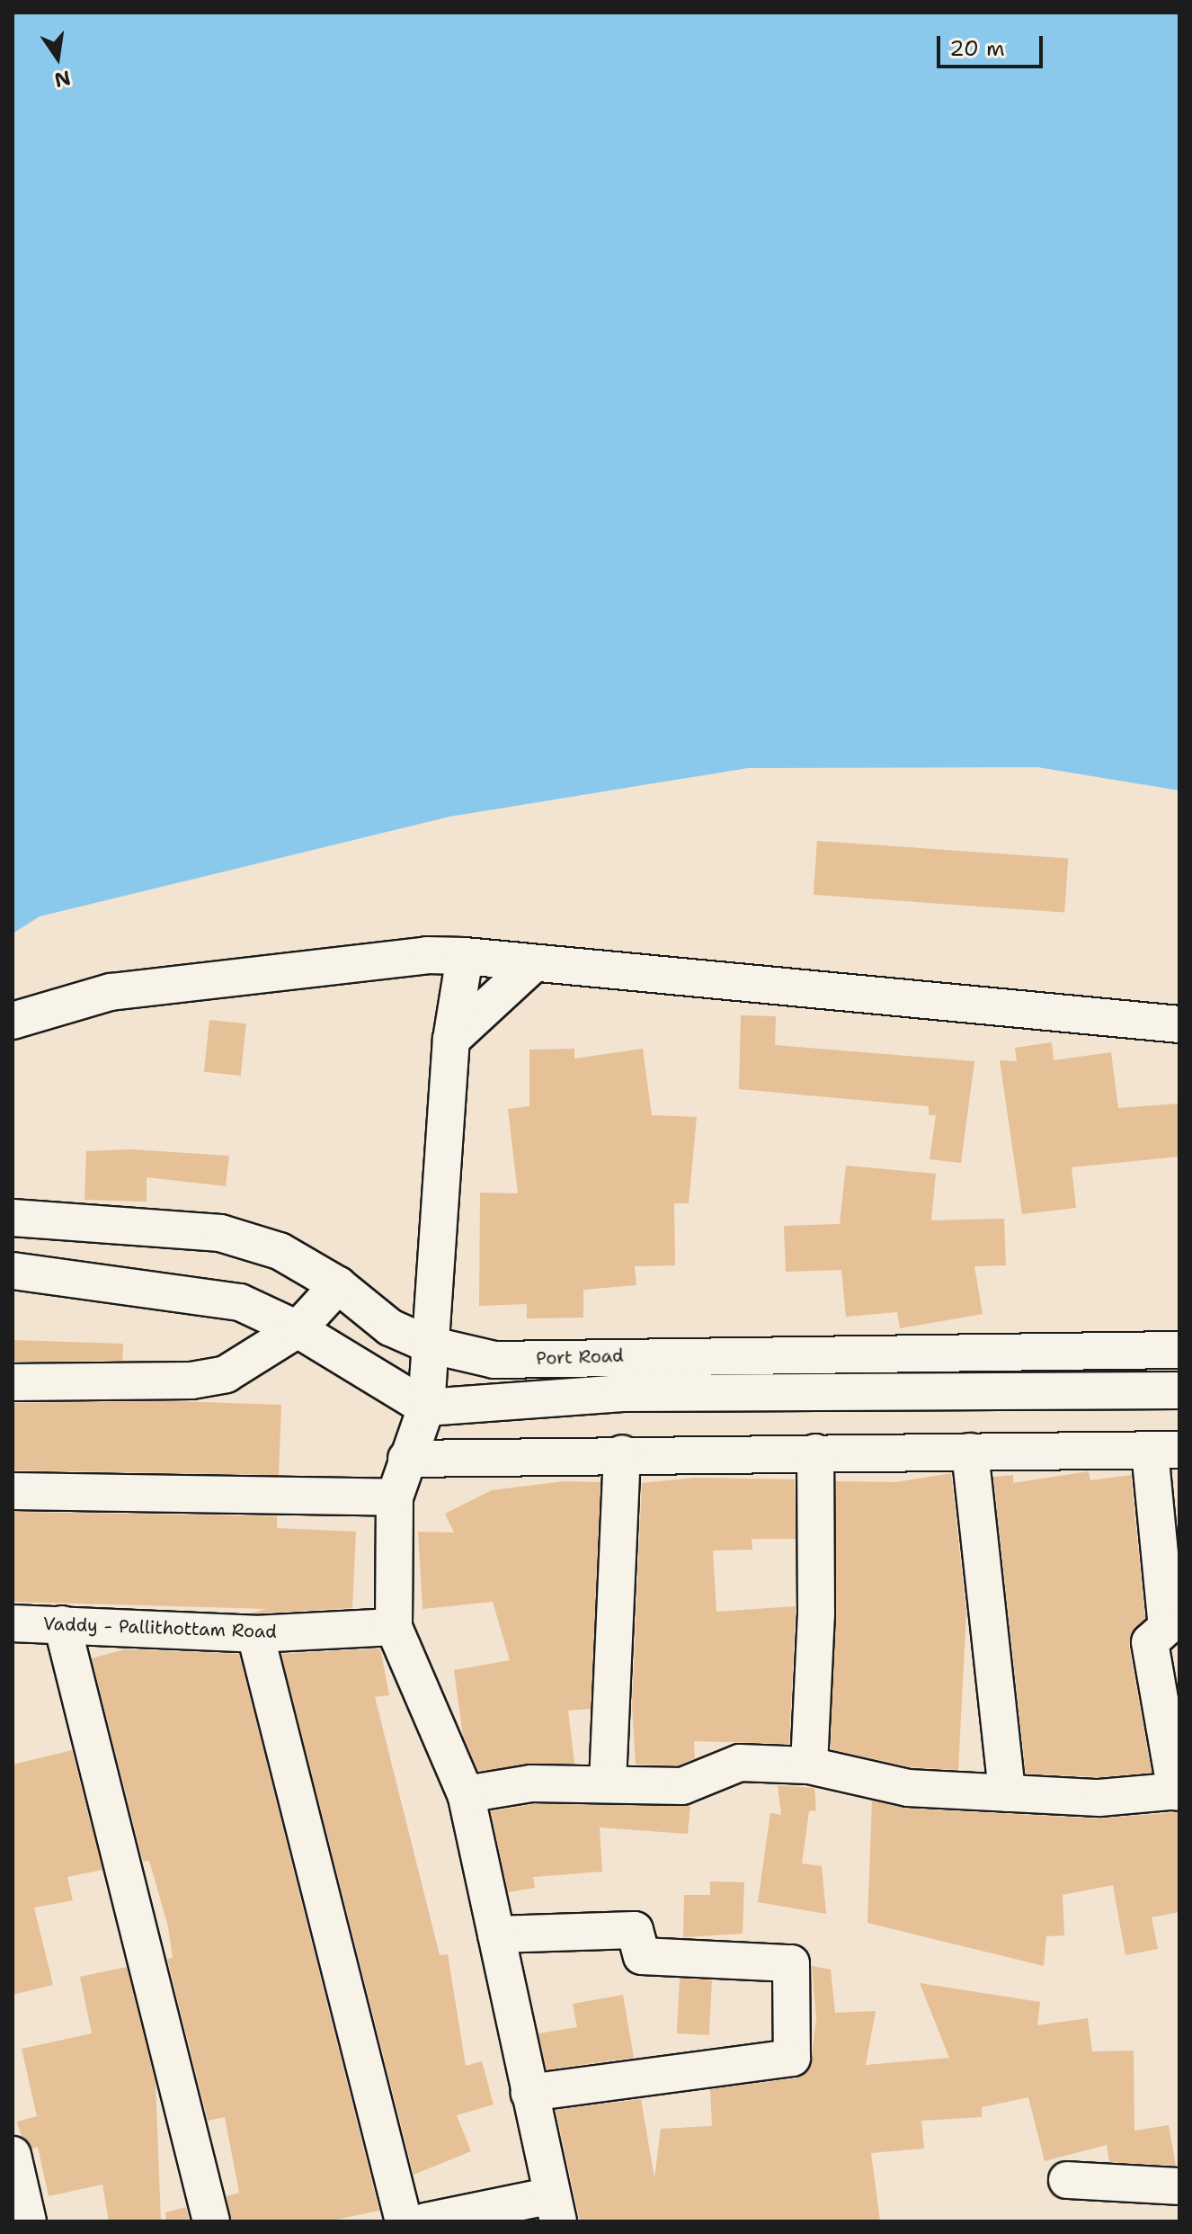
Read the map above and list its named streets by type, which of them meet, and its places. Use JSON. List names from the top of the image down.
{
  "streets": {
    "street": ["Port Road", "Vaddy - Pallithottam Road"]
  },
  "scale_bar": "20 m",
  "north": "bottom"
}
